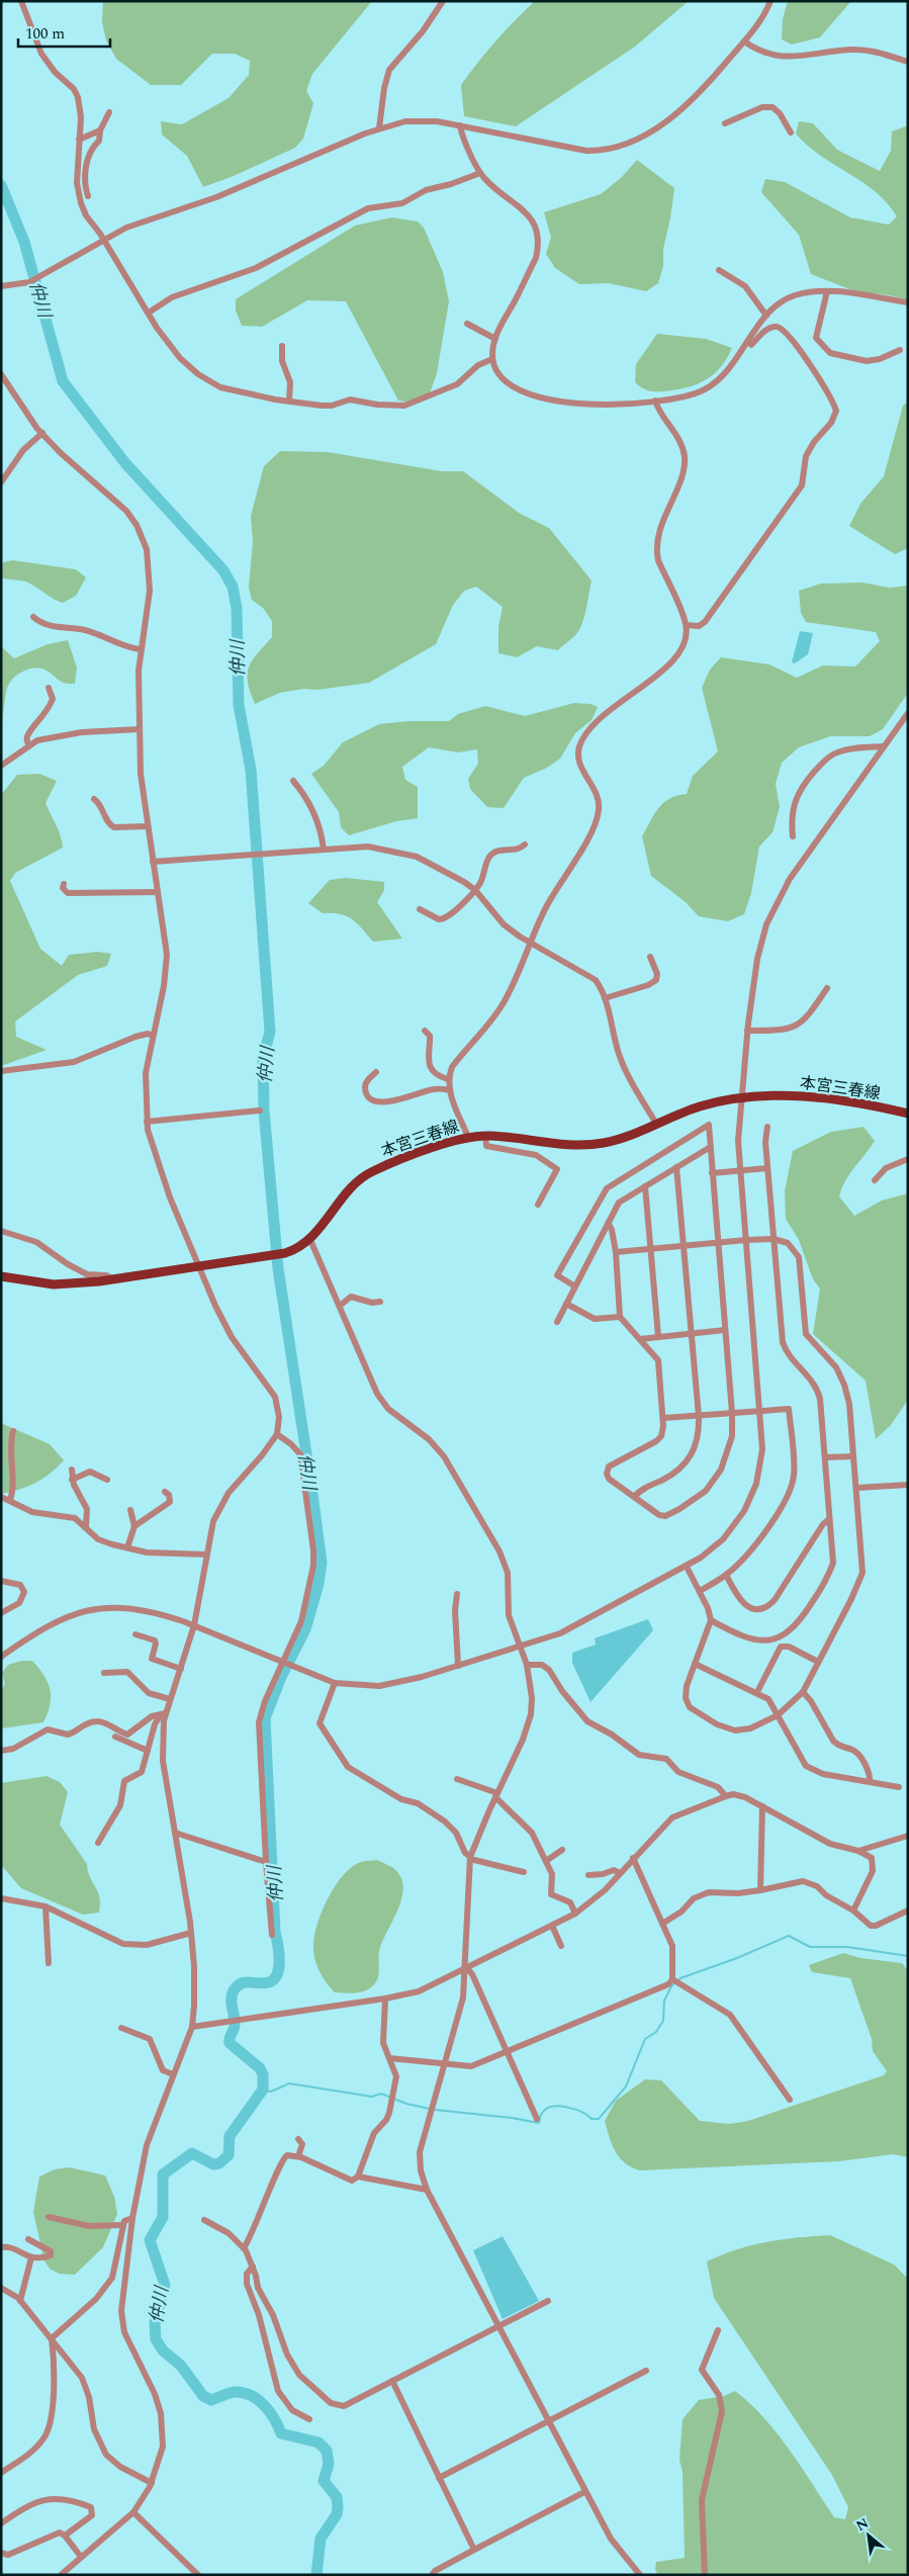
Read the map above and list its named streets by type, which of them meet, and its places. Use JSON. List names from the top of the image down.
{
  "streets": {
    "main road": ["本宮三春線"]
  },
  "water": ["仲川"],
  "scale_bar": "100 m",
  "north": "top left"
}
